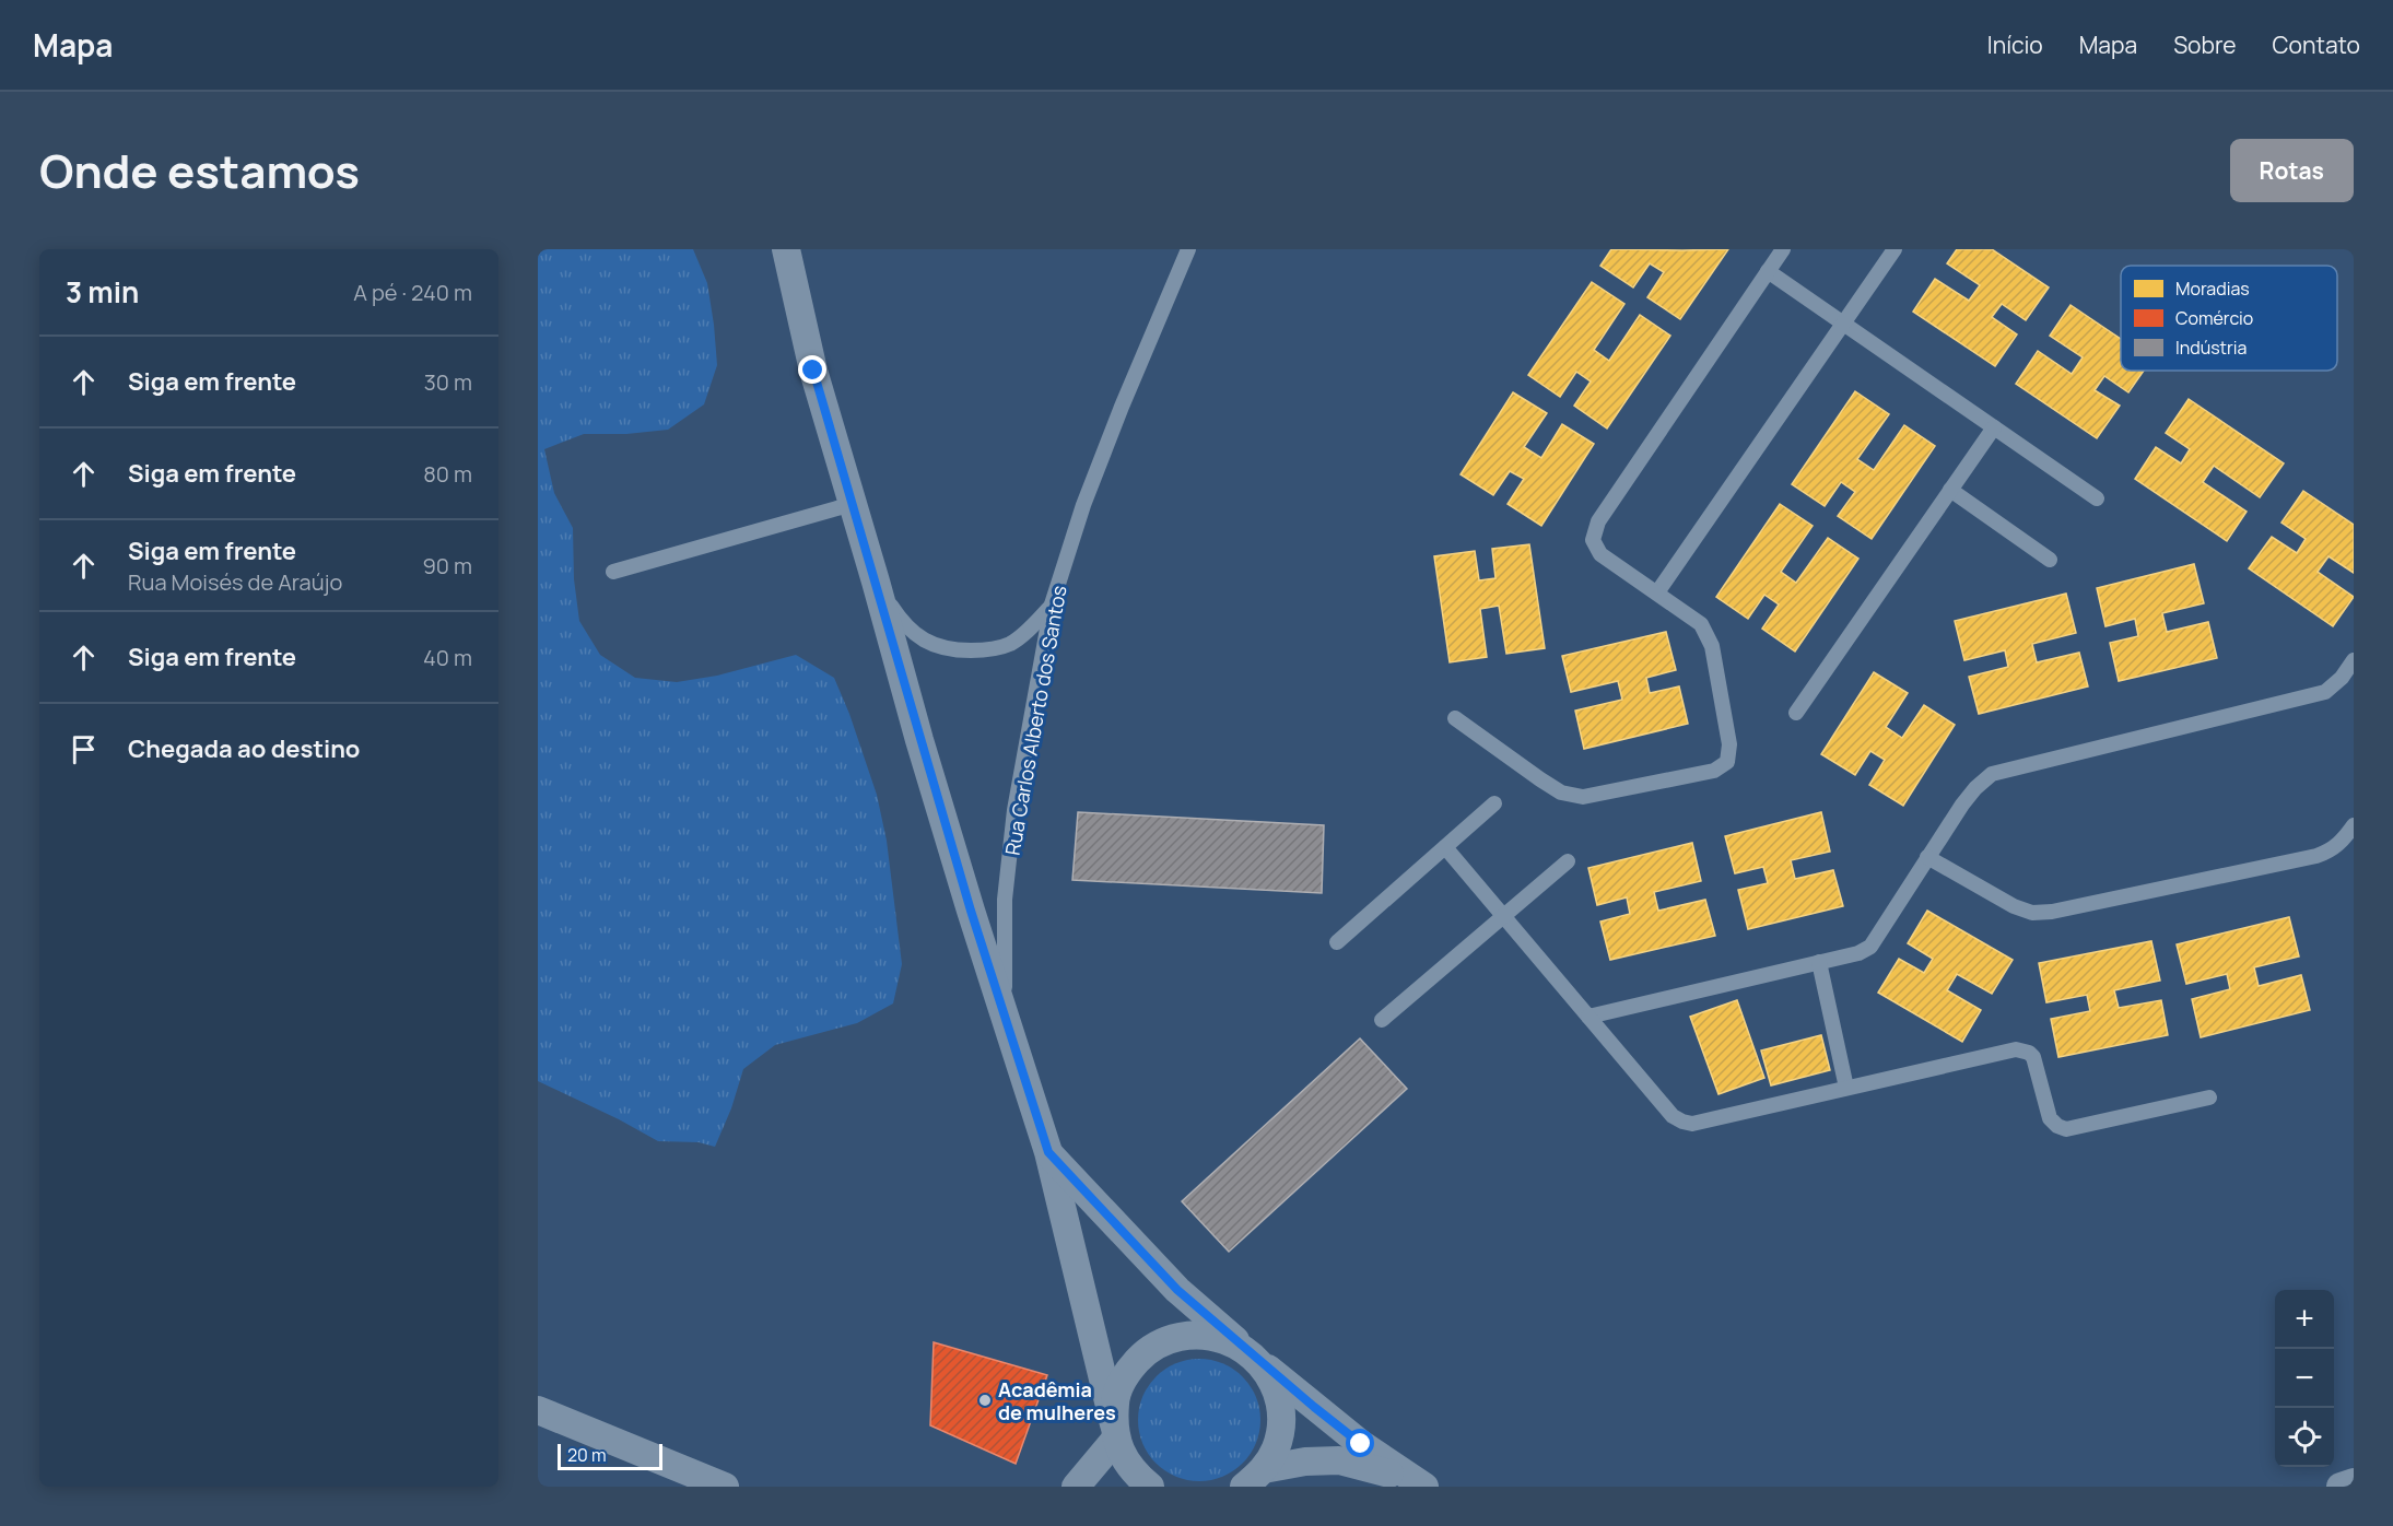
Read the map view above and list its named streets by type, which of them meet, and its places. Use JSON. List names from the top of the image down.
{
  "streets": {
    "street": ["Rua Carlos Alberto dos Santos"]
  },
  "places": ["Acadêmia de mulheres"],
  "legend": ["Moradias", "Comércio", "Indústria"],
  "scale_bar": "20 m",
  "page": {
    "header": "Mapa",
    "nav": [
      "Início",
      "Mapa",
      "Sobre",
      "Contato"
    ],
    "title": "Onde estamos",
    "buttons": "Rotas",
    "heading": ["3 min", "A pé · 240 m"],
    "list": [
      ["Siga em frente", "30 m"],
      ["Siga em frente", "80 m"],
      ["Siga em frente", "Rua Moisés de Araújo", "90 m"],
      ["Siga em frente", "40 m"],
      "Chegada ao destino"
    ],
    "map_buttons": ["+", "−"],
    "scale": "20 m"
  }
}
